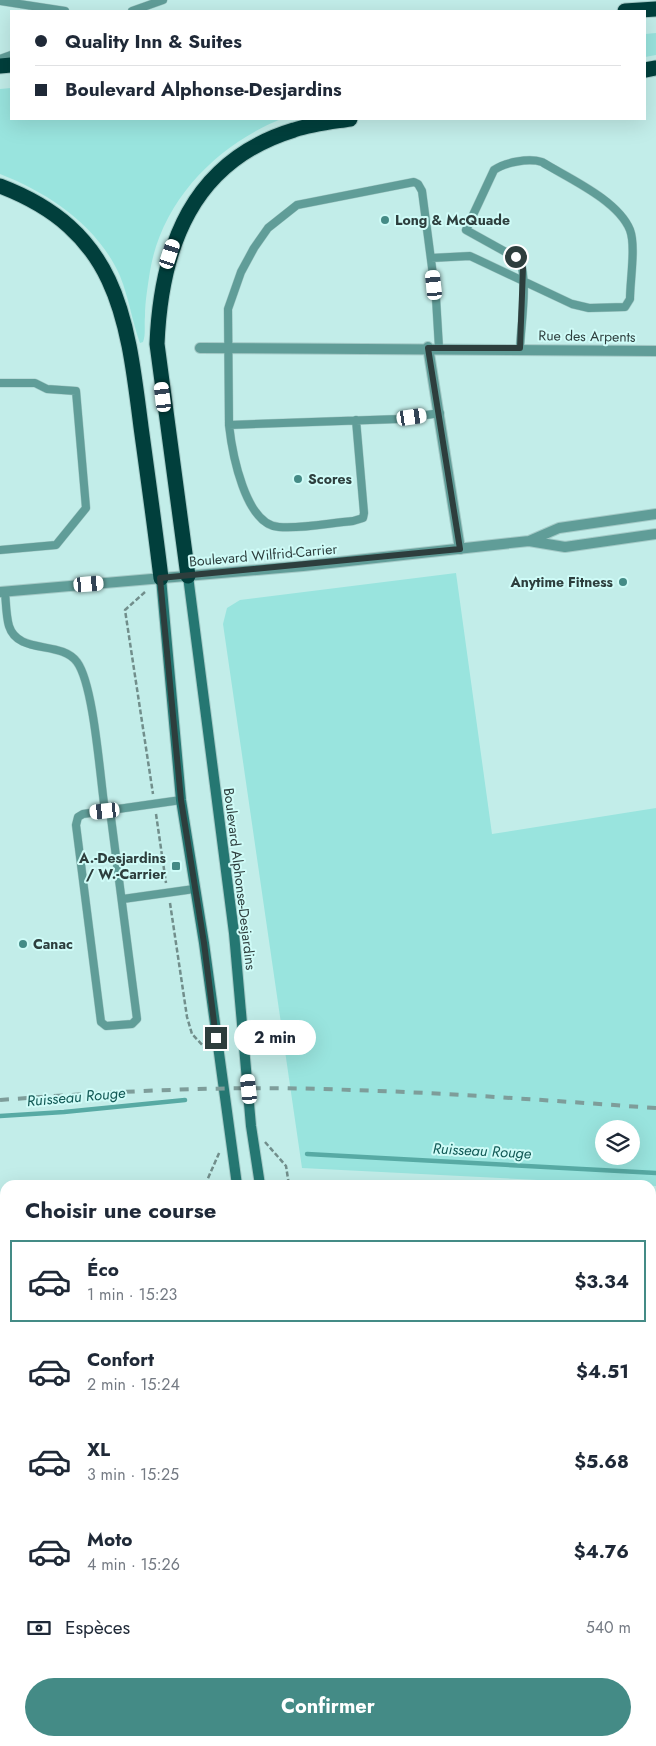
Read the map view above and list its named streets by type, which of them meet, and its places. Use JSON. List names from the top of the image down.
{
  "streets": {
    "main road": ["Boulevard Alphonse-Desjardins"],
    "street": ["Rue des Arpents", "Boulevard Wilfrid-Carrier"]
  },
  "crossings": [
    ["Boulevard Wilfrid-Carrier", "Boulevard Alphonse-Desjardins"]
  ],
  "water": ["Ruisseau Rouge"],
  "places": {
    "other": [
      "Long & McQuade",
      "Scores",
      "Anytime Fitness",
      "Canac"
    ],
    "transit": ["A.-Desjardins / W.-Carrier"]
  },
  "page": {
    "banner": ["Quality Inn & Suites", "Boulevard Alphonse-Desjardins"],
    "bubble": "2 min",
    "heading": "Choisir une course",
    "list": [
      {
        "name": "Éco",
        "note": "1 min · 15:23",
        "value": "$3.34"
      },
      {
        "name": "Confort",
        "note": "2 min · 15:24",
        "value": "$4.51"
      },
      {
        "name": "XL",
        "note": "3 min · 15:25",
        "value": "$5.68"
      },
      {
        "name": "Moto",
        "note": "4 min · 15:26",
        "value": "$4.76"
      }
    ],
    "pay": ["Espèces", "540 m"],
    "buttons": "Confirmer"
  }
}
